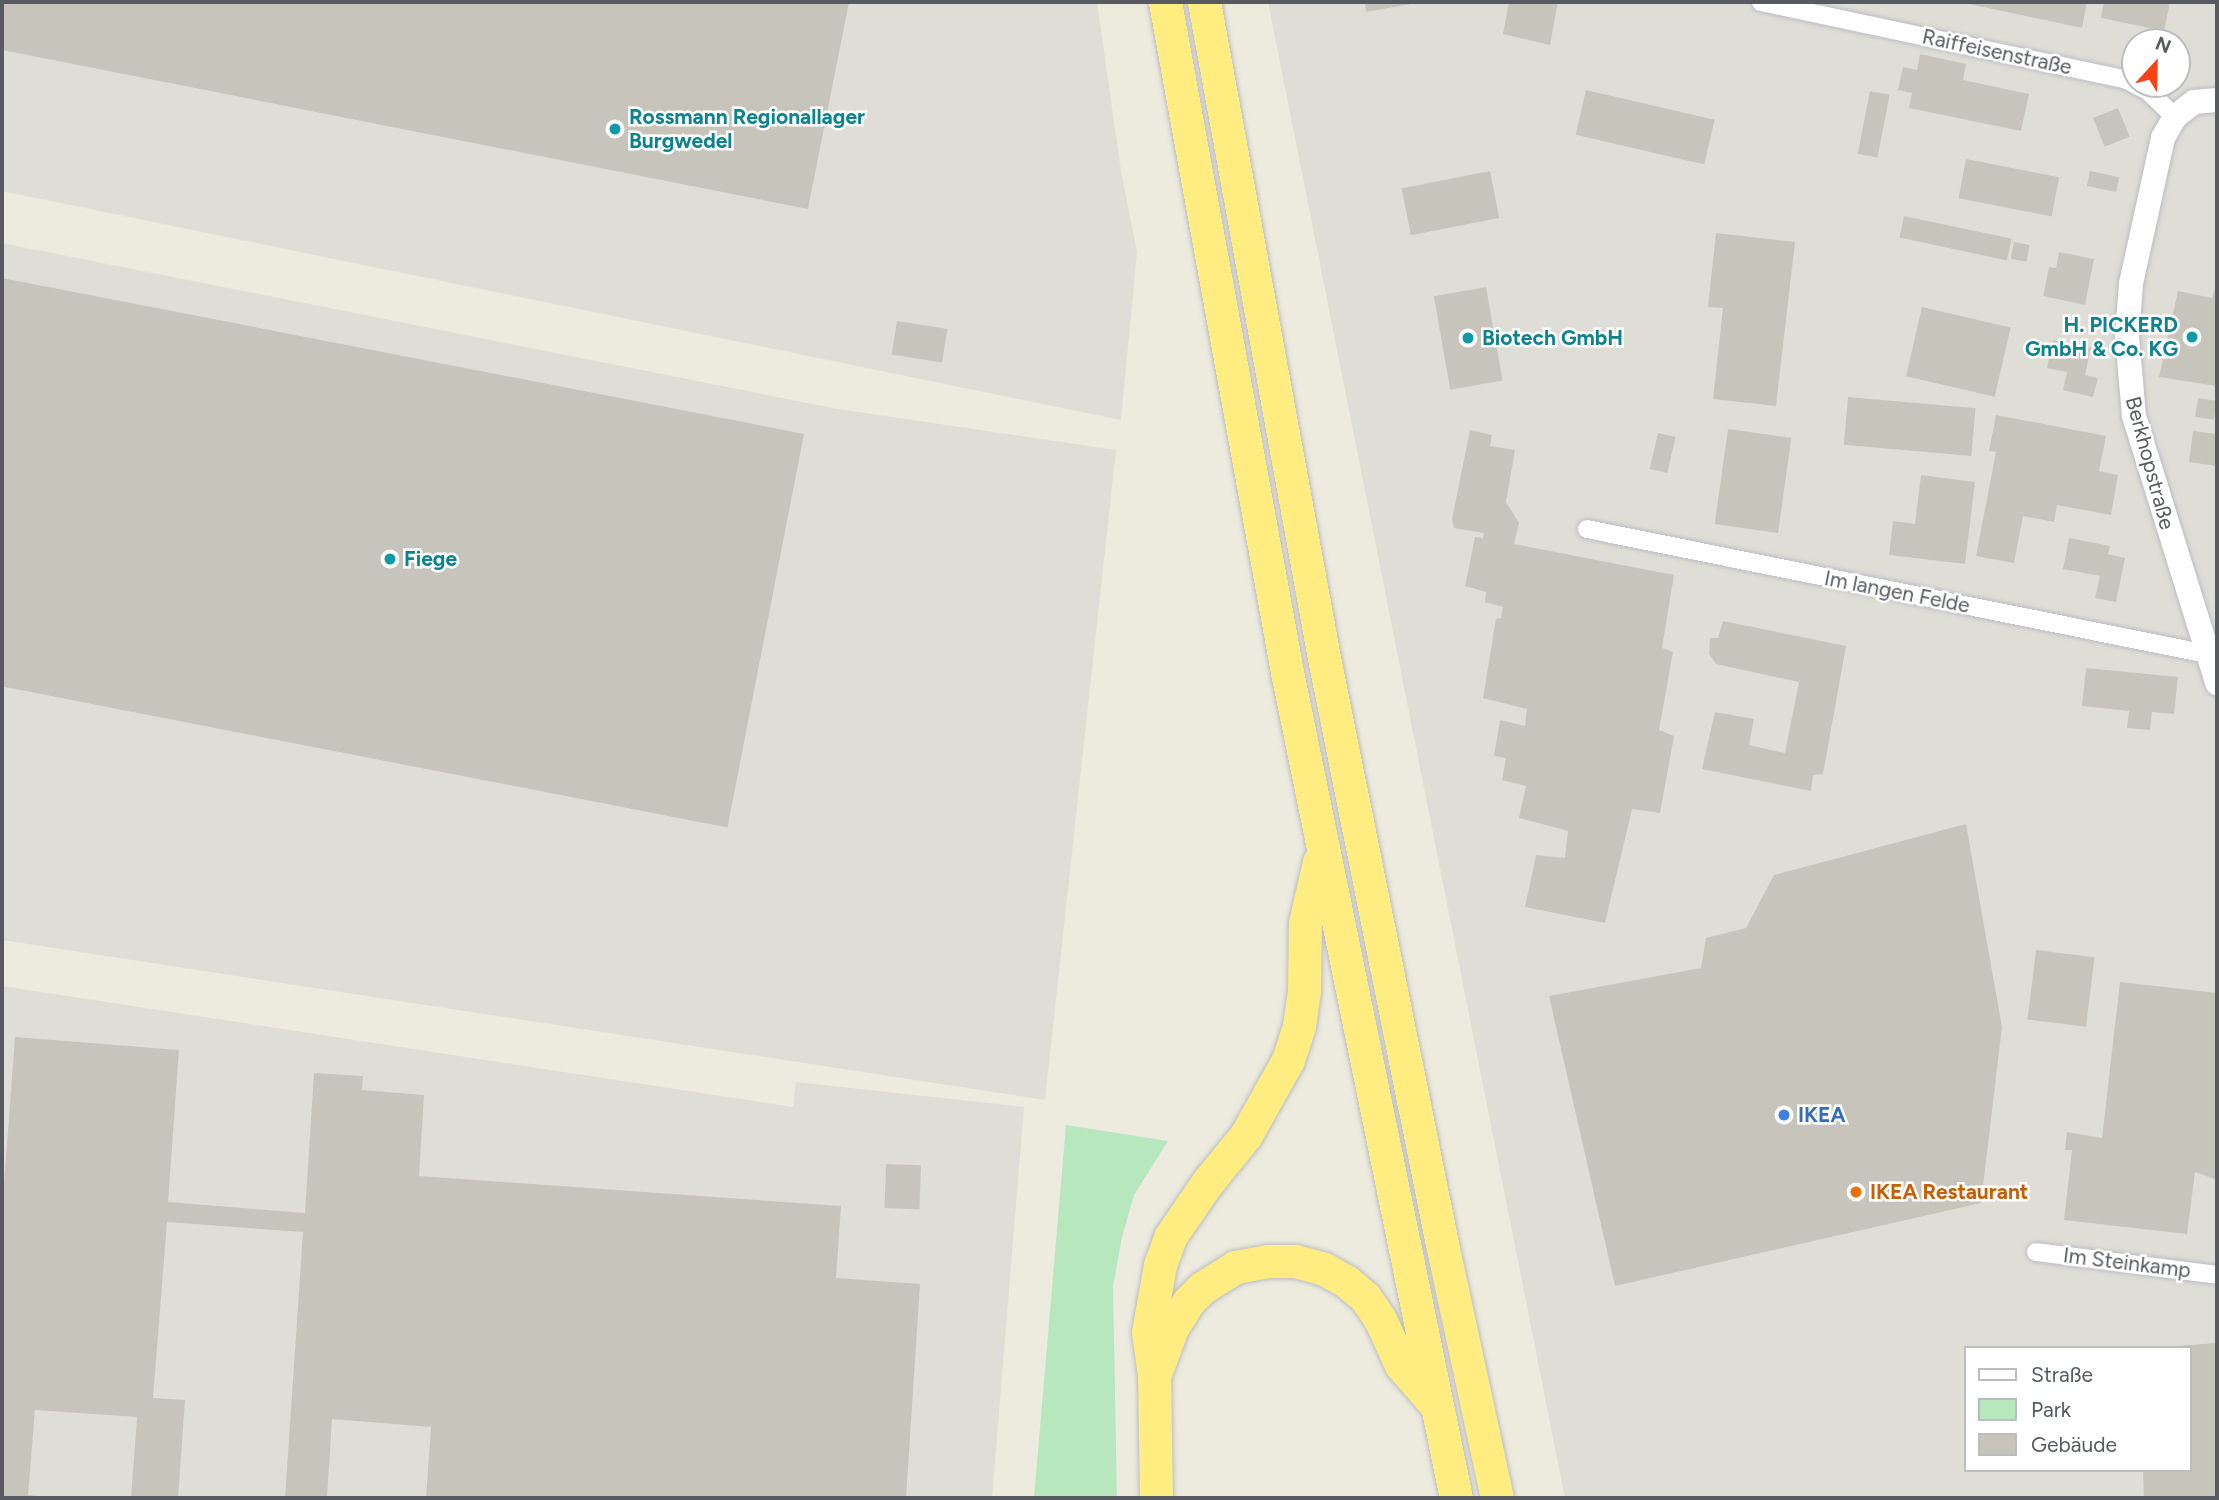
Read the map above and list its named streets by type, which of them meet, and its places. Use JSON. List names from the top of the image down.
{
  "streets": {
    "main road": ["Berkhopstraße"],
    "street": ["Raiffeisenstraße", "Im langen Felde", "Im Steinkamp"]
  },
  "crossings": [
    ["Raiffeisenstraße", "Berkhopstraße"],
    ["Berkhopstraße", "Im langen Felde"]
  ],
  "places": [
    "Rossmann Regionallager Burgwedel",
    "H. PICKERD GmbH & Co. KG",
    "Biotech GmbH",
    "Fiege",
    "IKEA",
    "IKEA Restaurant"
  ],
  "legend": ["Straße", "Park", "Gebäude"],
  "north": "top"
}
